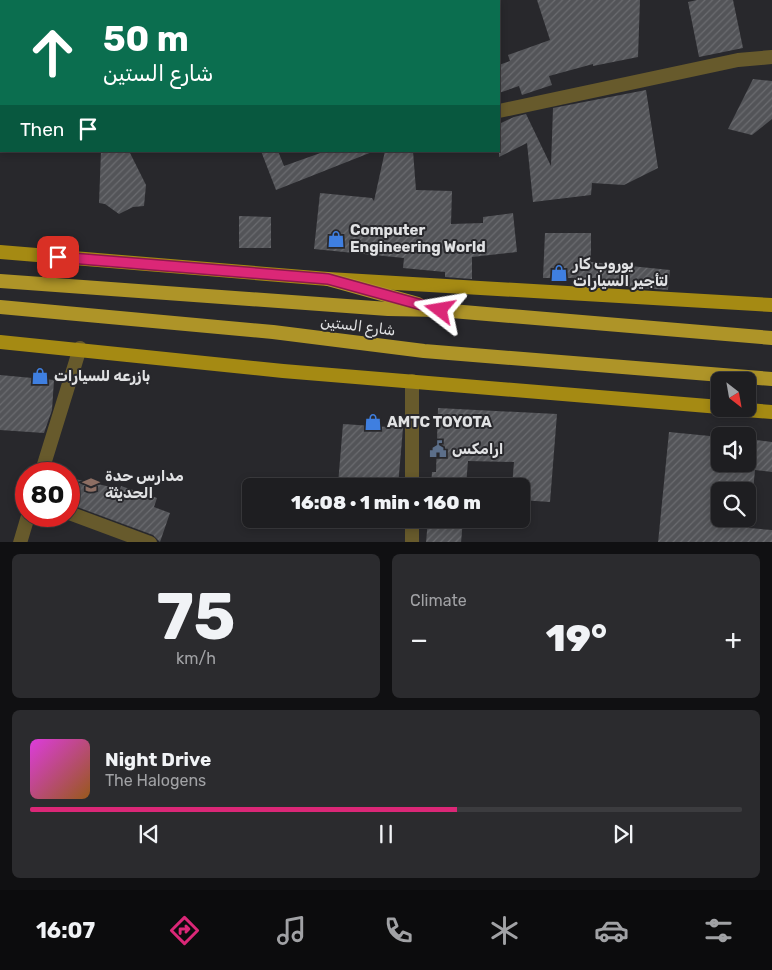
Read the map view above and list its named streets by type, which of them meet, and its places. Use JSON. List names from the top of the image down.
{
  "streets": {
    "highway": ["شارع الستين"]
  },
  "places": {
    "shop": [
      "Computer Engineering World",
      "يوروب كار لتأجير السيارات",
      "بازرعه للسيارات",
      "AMTC TOYOTA"
    ],
    "public building": ["ارامكس"],
    "school or university": ["مدارس حدة الحديثة"]
  },
  "north": "bottom right",
  "page": {
    "turn": ["50 m", "شارع الستين"],
    "then": "Then",
    "limit": "80",
    "trip": "16:08 · 1 min · 160 m",
    "tile": [
      ["75", "km/h"],
      "Climate"
    ],
    "heat": ["−", "19°", "+"],
    "song": ["Night Drive", "The Halogens"],
    "tabs": "16:07"
  }
}
